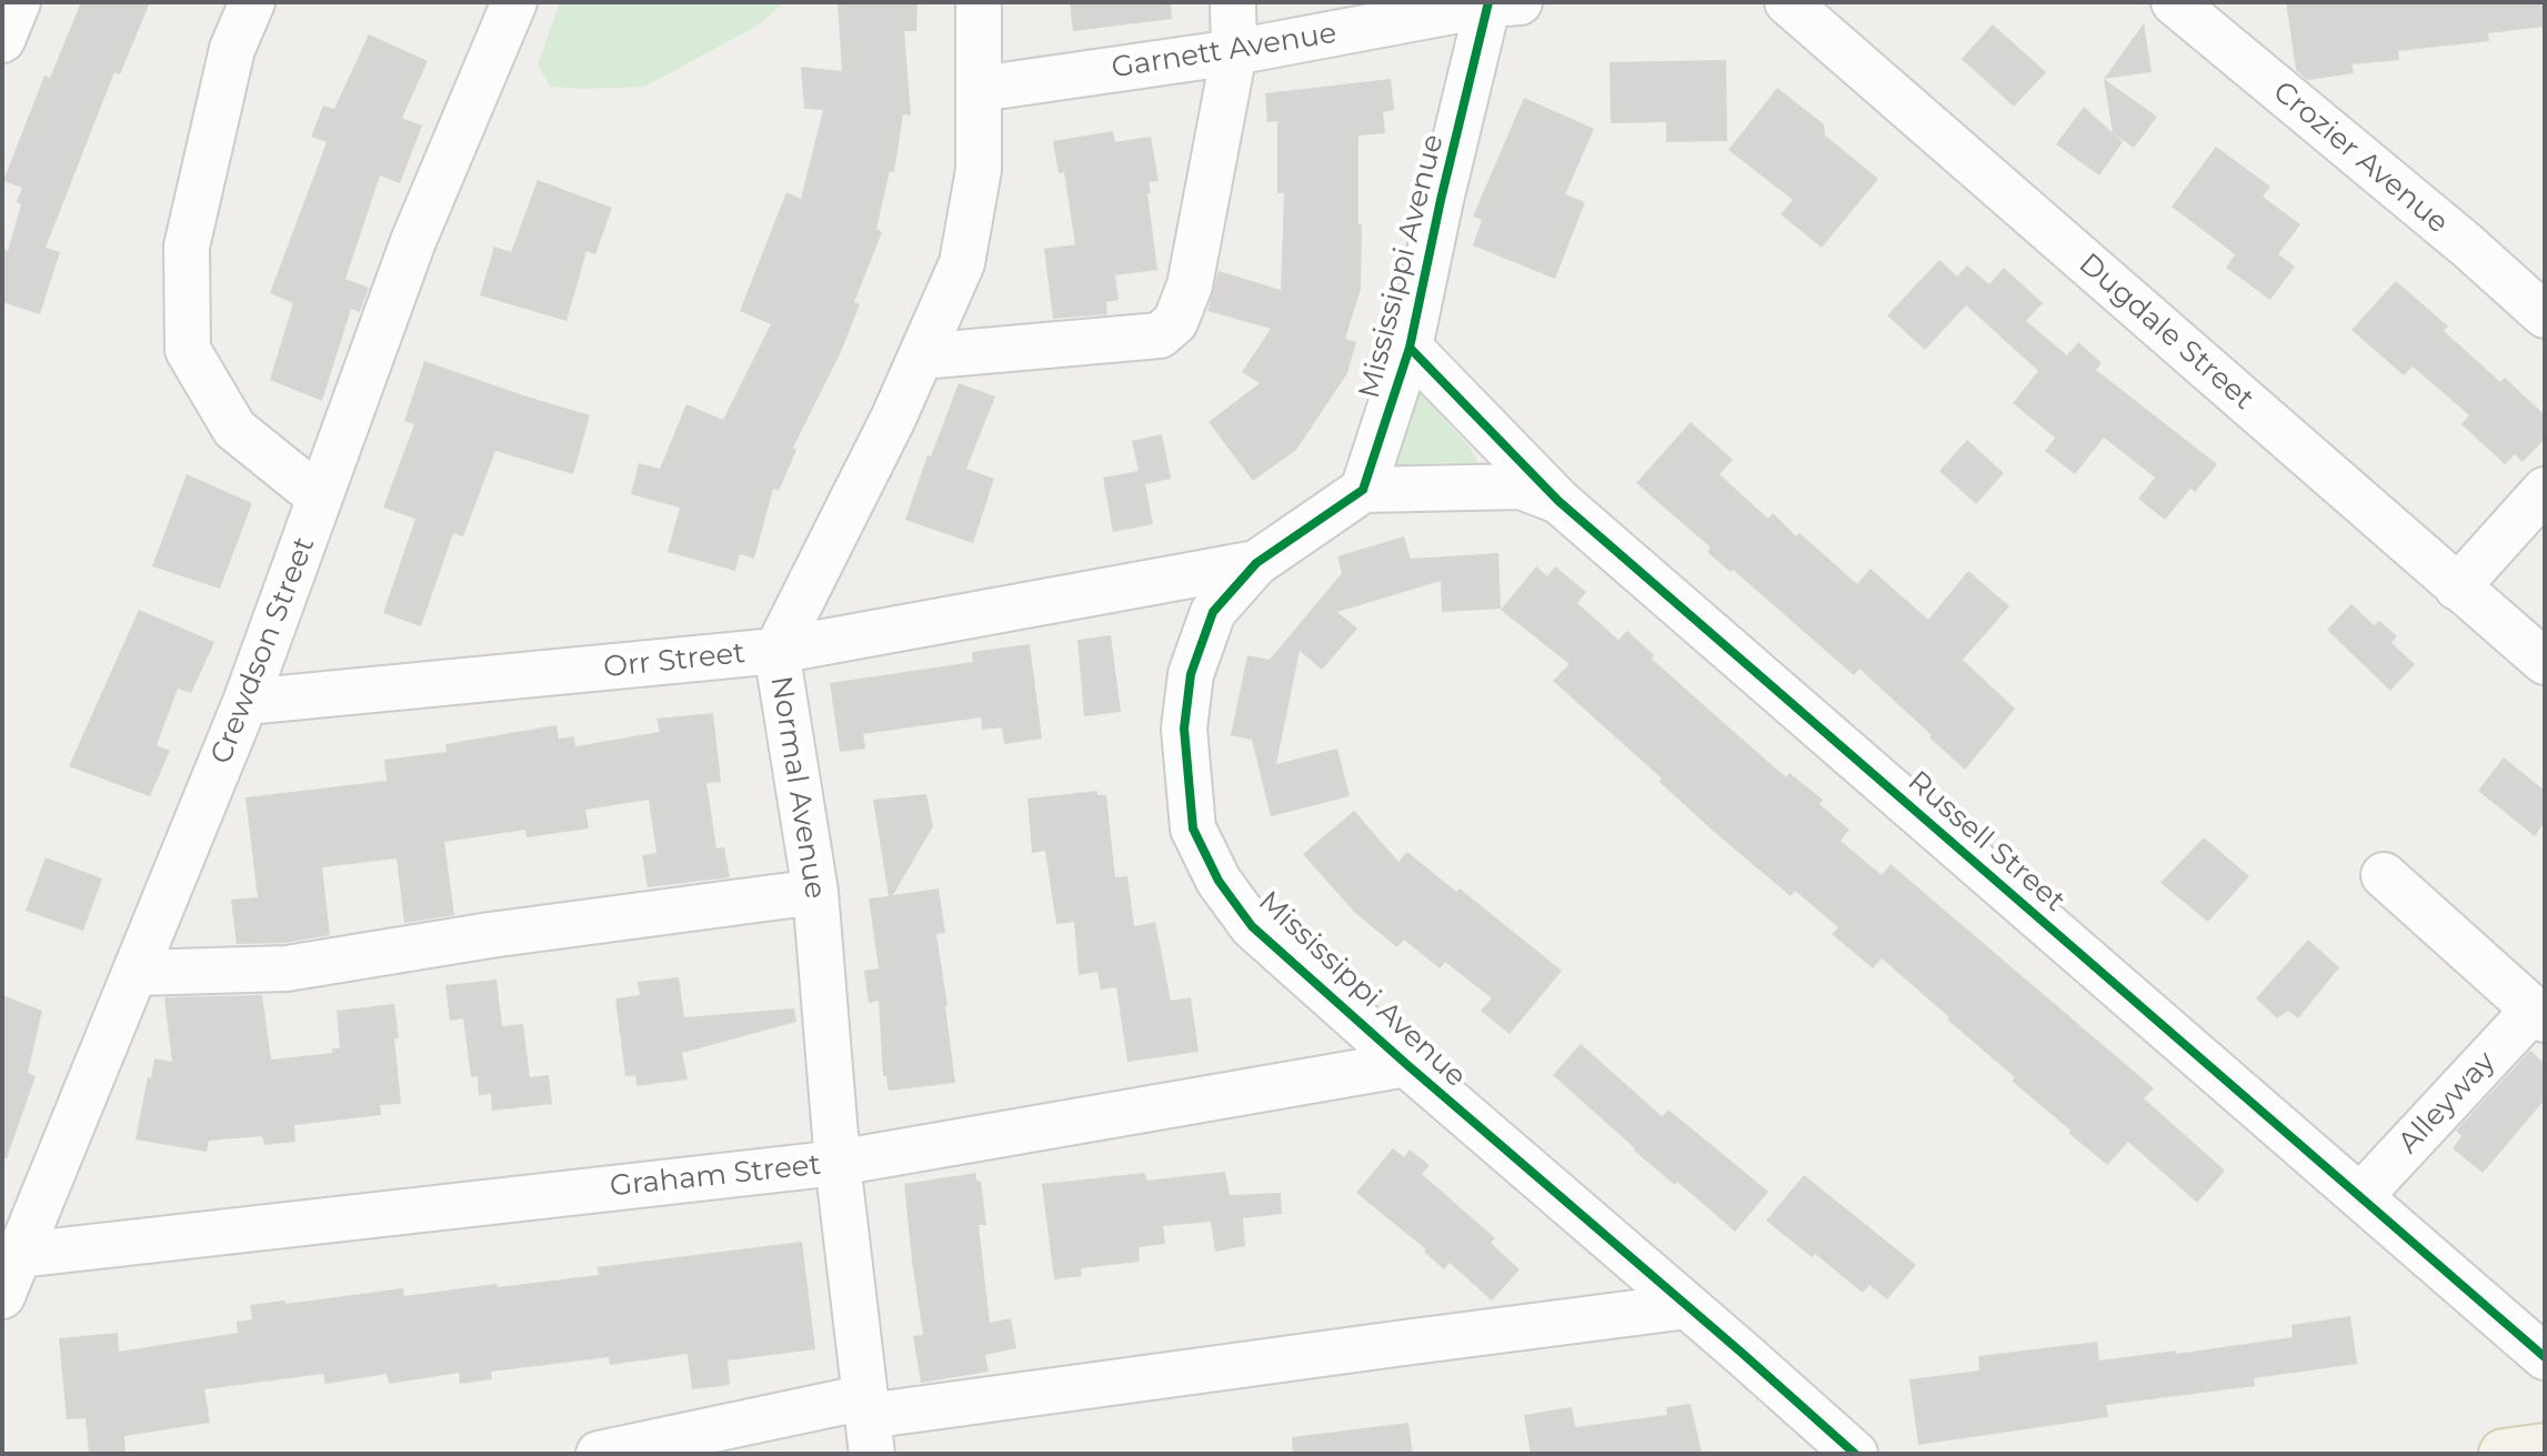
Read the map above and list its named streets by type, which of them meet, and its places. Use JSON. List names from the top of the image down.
{
  "streets": {
    "street": [
      "Garnett Avenue",
      "Crozier Avenue",
      "Mississippi Avenue",
      "Dugdale Street",
      "Crewdson Street",
      "Orr Street",
      "Normal Avenue",
      "Russell Street",
      "Alleyway",
      "Graham Street"
    ]
  },
  "crossings": [
    ["Garnett Avenue", "Mississippi Avenue"],
    ["Garnett Avenue", "Normal Avenue"],
    ["Mississippi Avenue", "Orr Street"],
    ["Mississippi Avenue", "Russell Street"],
    ["Mississippi Avenue", "Graham Street"],
    ["Crewdson Street", "Orr Street"],
    ["Crewdson Street", "Graham Street"],
    ["Orr Street", "Normal Avenue"],
    ["Normal Avenue", "Graham Street"],
    ["Russell Street", "Alleyway"]
  ]
}
